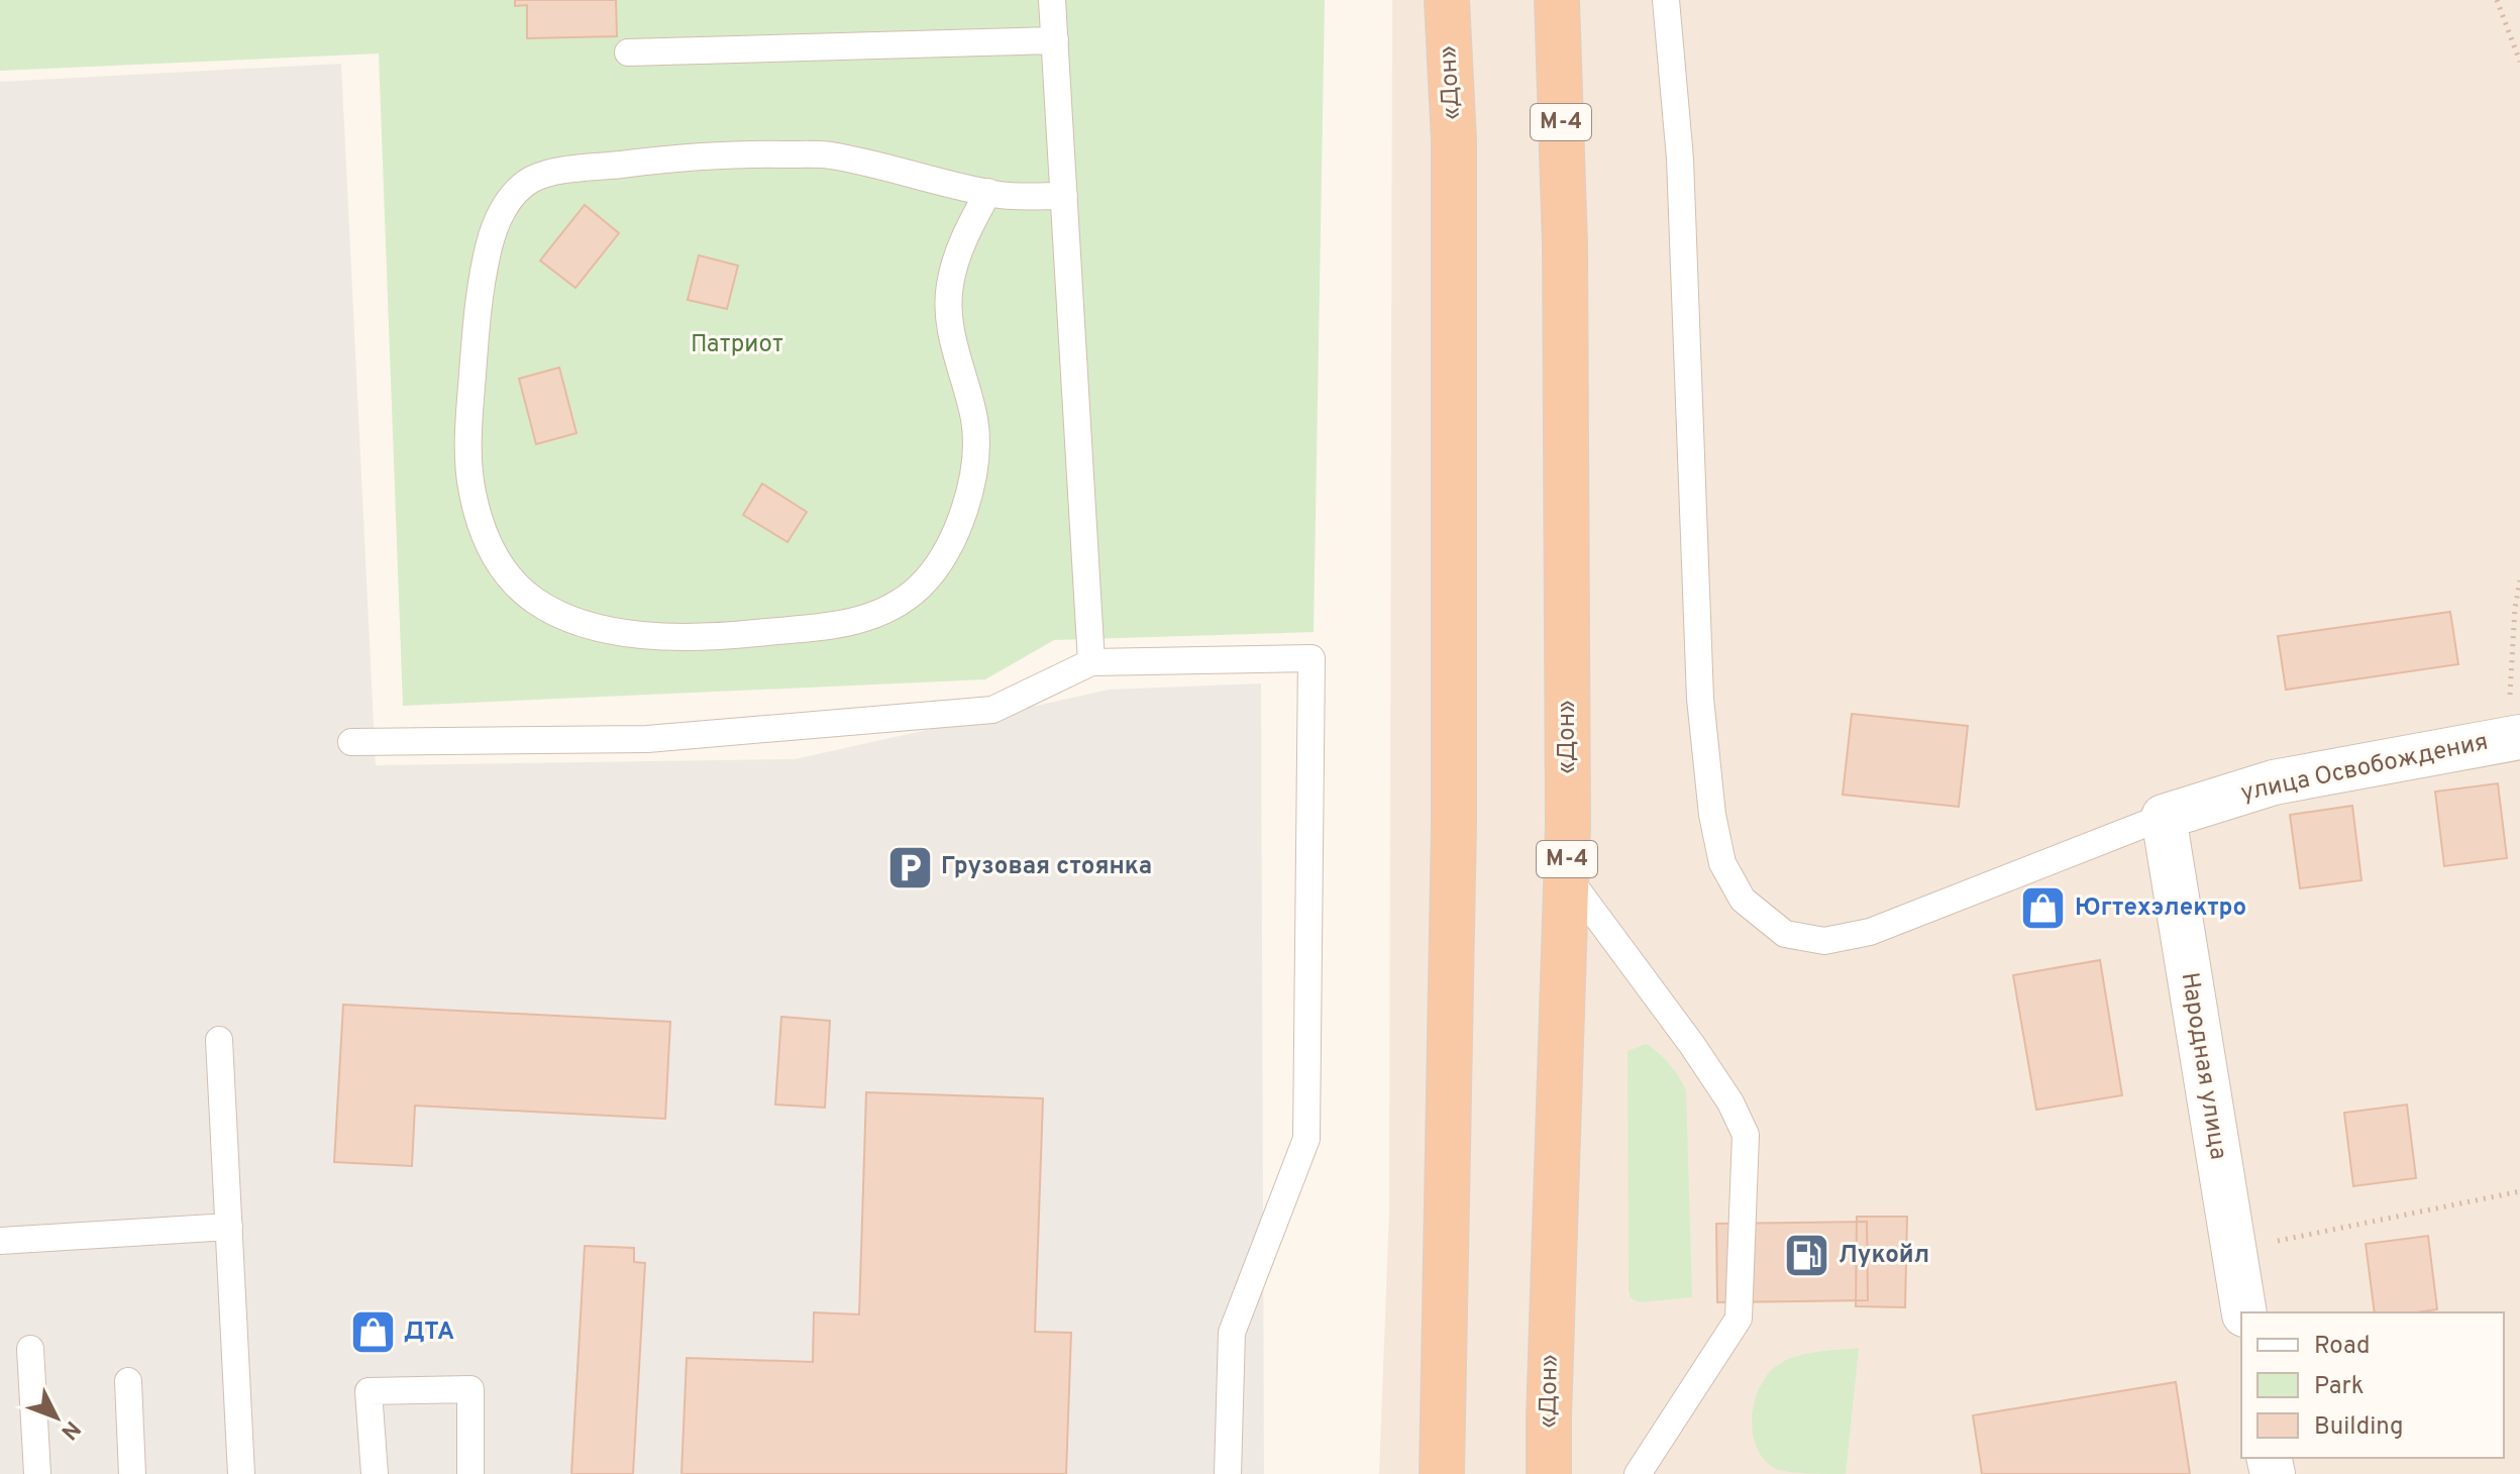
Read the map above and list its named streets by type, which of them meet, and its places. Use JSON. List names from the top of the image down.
{
  "streets": {
    "highway": ["«Дон»", "М-4"],
    "street": ["улица Освобождения", "Народная улица"]
  },
  "crossings": [
    ["улица Освобождения", "Народная улица"]
  ],
  "parks": ["Патриот"],
  "places": {
    "parking": ["Грузовая стоянка"],
    "shop": ["Югтехэлектро", "ДТА"],
    "fuel station": ["Лукойл"]
  },
  "legend": ["Road", "Park", "Building"],
  "north": "bottom right"
}
